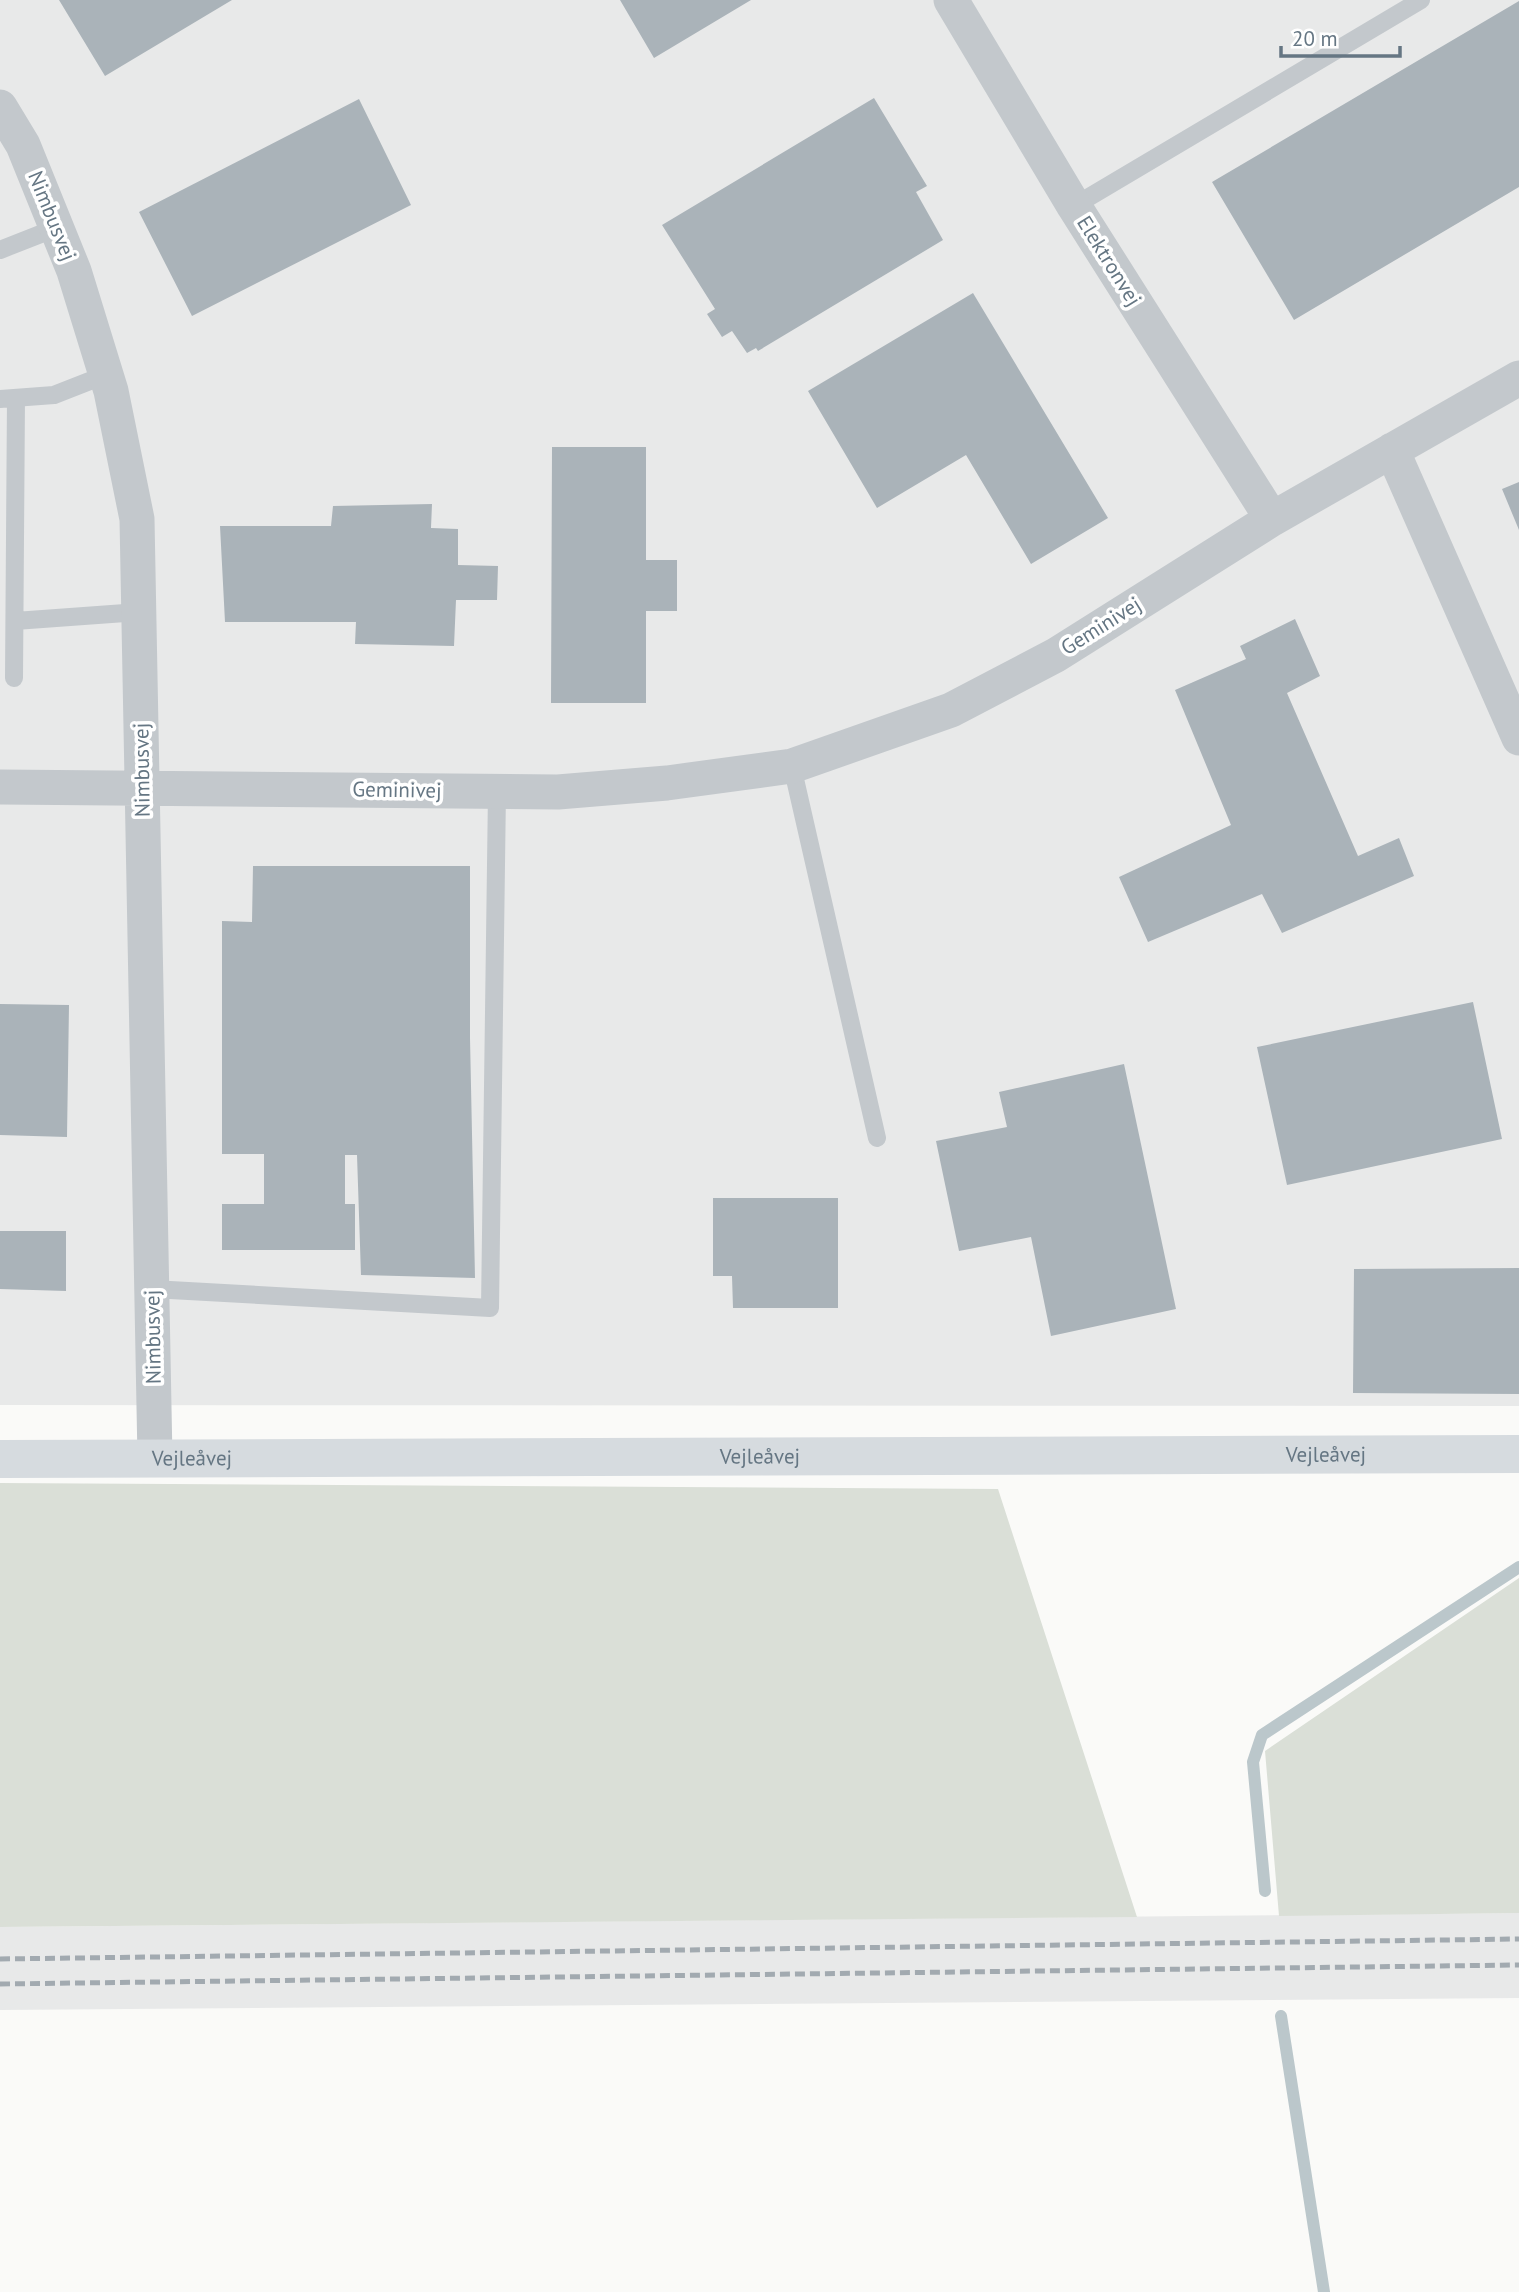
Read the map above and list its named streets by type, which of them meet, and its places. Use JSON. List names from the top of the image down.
{
  "streets": {
    "street": [
      "Nimbusvej",
      "Elektronvej",
      "Geminivej",
      "Vejleåvej"
    ]
  },
  "crossings": [
    ["Nimbusvej", "Geminivej"],
    ["Nimbusvej", "Vejleåvej"],
    ["Elektronvej", "Geminivej"]
  ],
  "scale_bar": "20 m"
}
